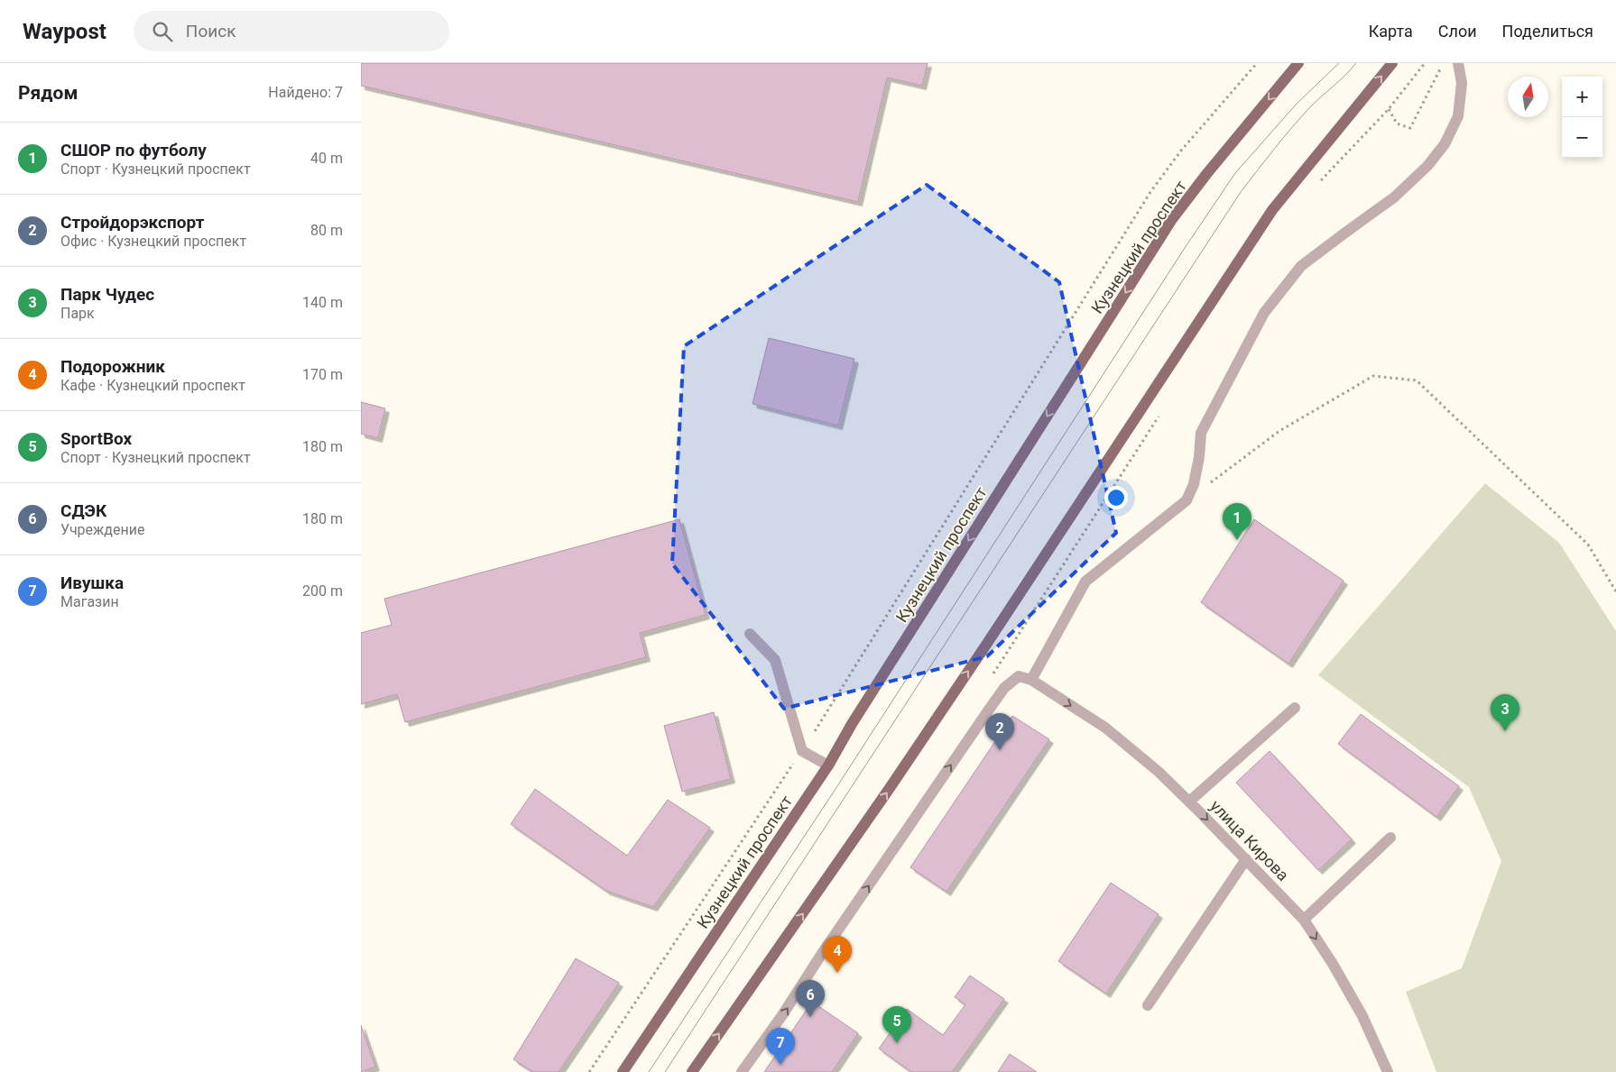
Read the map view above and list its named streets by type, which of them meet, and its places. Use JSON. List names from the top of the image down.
{
  "streets": {
    "main road": ["Кузнецкий проспект"],
    "street": ["улица Кирова"]
  },
  "one_way": ["улица Кирова"],
  "north": "top",
  "page": {
    "header": "Waypost",
    "search": "Поиск",
    "nav": ["Карта", "Слои", "Поделиться"],
    "heading": ["Рядом", "Найдено: 7"],
    "map_buttons": ["+", "−"],
    "list": [
      {
        "mark": "1",
        "name": "СШОР по футболу",
        "note": "Спорт · Кузнецкий проспект",
        "value": "40 m"
      },
      {
        "mark": "2",
        "name": "Стройдорэкспорт",
        "note": "Офис · Кузнецкий проспект",
        "value": "80 m"
      },
      {
        "mark": "3",
        "name": "Парк Чудес",
        "note": "Парк",
        "value": "140 m"
      },
      {
        "mark": "4",
        "name": "Подорожник",
        "note": "Кафе · Кузнецкий проспект",
        "value": "170 m"
      },
      {
        "mark": "5",
        "name": "SportBox",
        "note": "Спорт · Кузнецкий проспект",
        "value": "180 m"
      },
      {
        "mark": "6",
        "name": "СДЭК",
        "note": "Учреждение",
        "value": "180 m"
      },
      {
        "mark": "7",
        "name": "Ивушка",
        "note": "Магазин",
        "value": "200 m"
      }
    ],
    "pins": [
      "1",
      "3",
      "2",
      "4",
      "6",
      "5",
      "7"
    ]
  }
}
